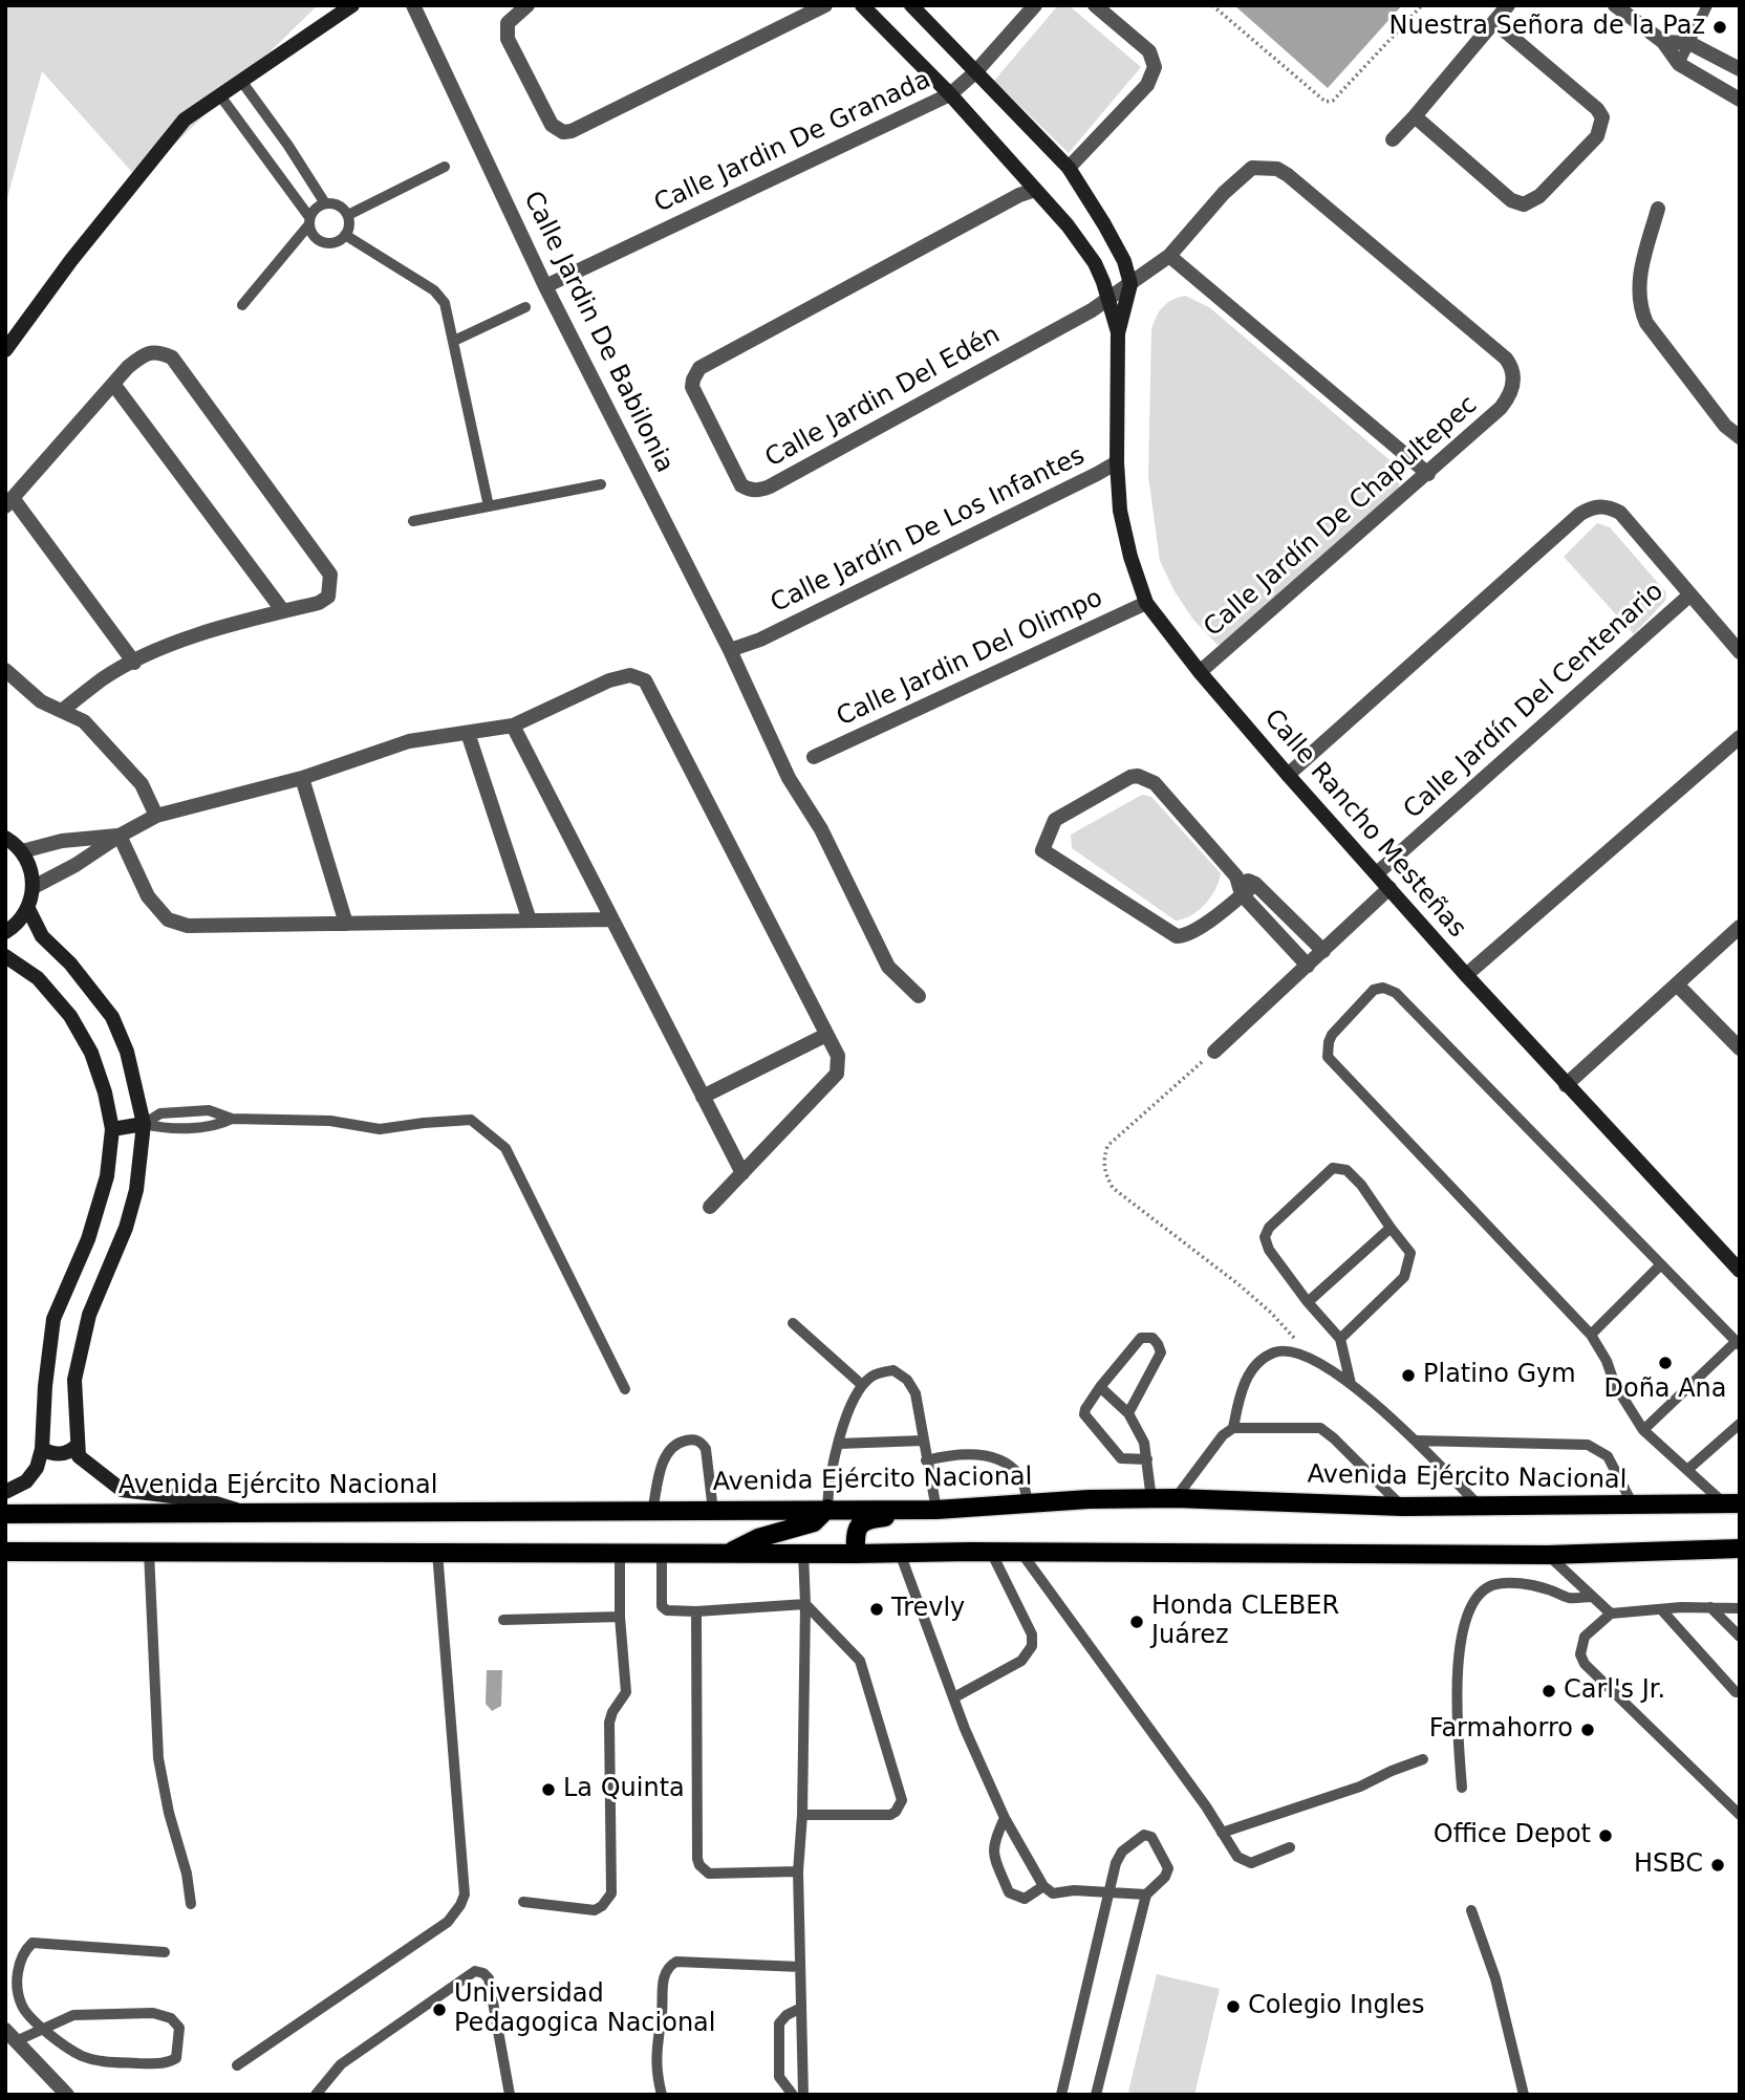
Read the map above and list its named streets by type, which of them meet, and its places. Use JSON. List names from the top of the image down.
{
  "streets": {
    "main road": ["Avenida Ejército Nacional"],
    "street": [
      "Calle Jardin De Granada",
      "Calle Jardin De Babilonia",
      "Calle Jardin Del Edén",
      "Calle Jardín De Chapultepec",
      "Calle Jardín De Los Infantes",
      "Calle Jardin Del Olimpo",
      "Calle Jardín Del Centenario",
      "Calle Rancho Mesteñas"
    ]
  },
  "crossings": [
    ["Calle Jardin De Granada", "Calle Jardin De Babilonia"],
    ["Calle Jardin De Granada", "Calle Rancho Mesteñas"],
    ["Calle Jardin De Babilonia", "Calle Jardín De Los Infantes"],
    ["Calle Jardin Del Edén", "Calle Jardín De Chapultepec"],
    ["Calle Jardin Del Edén", "Calle Rancho Mesteñas"],
    ["Calle Jardín De Chapultepec", "Calle Rancho Mesteñas"],
    ["Calle Jardín De Los Infantes", "Calle Rancho Mesteñas"],
    ["Calle Jardin Del Olimpo", "Calle Rancho Mesteñas"],
    ["Calle Jardín Del Centenario", "Calle Rancho Mesteñas"]
  ],
  "places": [
    "Nuestra Señora de la Paz",
    "Doña Ana",
    "Platino Gym",
    "Trevly",
    "Honda CLEBER Juárez",
    "Carl's Jr.",
    "Farmahorro",
    "La Quinta",
    "Office Depot",
    "HSBC",
    "Colegio Ingles",
    "Universidad Pedagogica Nacional"
  ]
}
